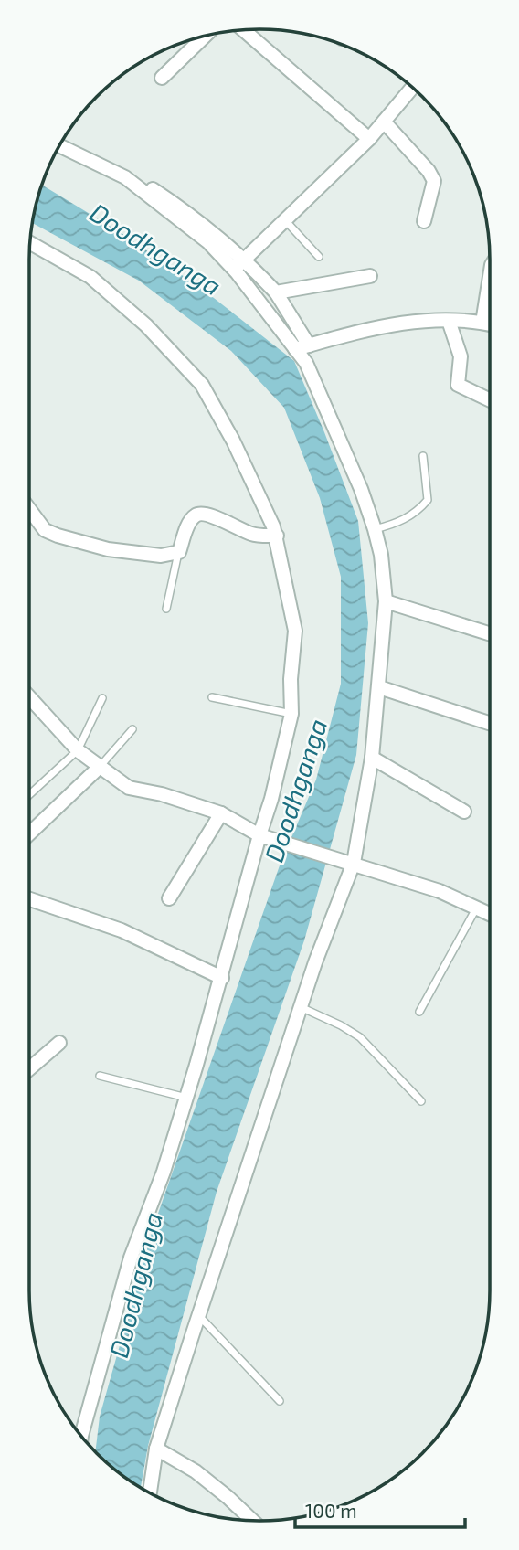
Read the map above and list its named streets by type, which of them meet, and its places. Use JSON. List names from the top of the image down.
{
  "water": ["Doodhganga"],
  "scale_bar": "100 m"
}
